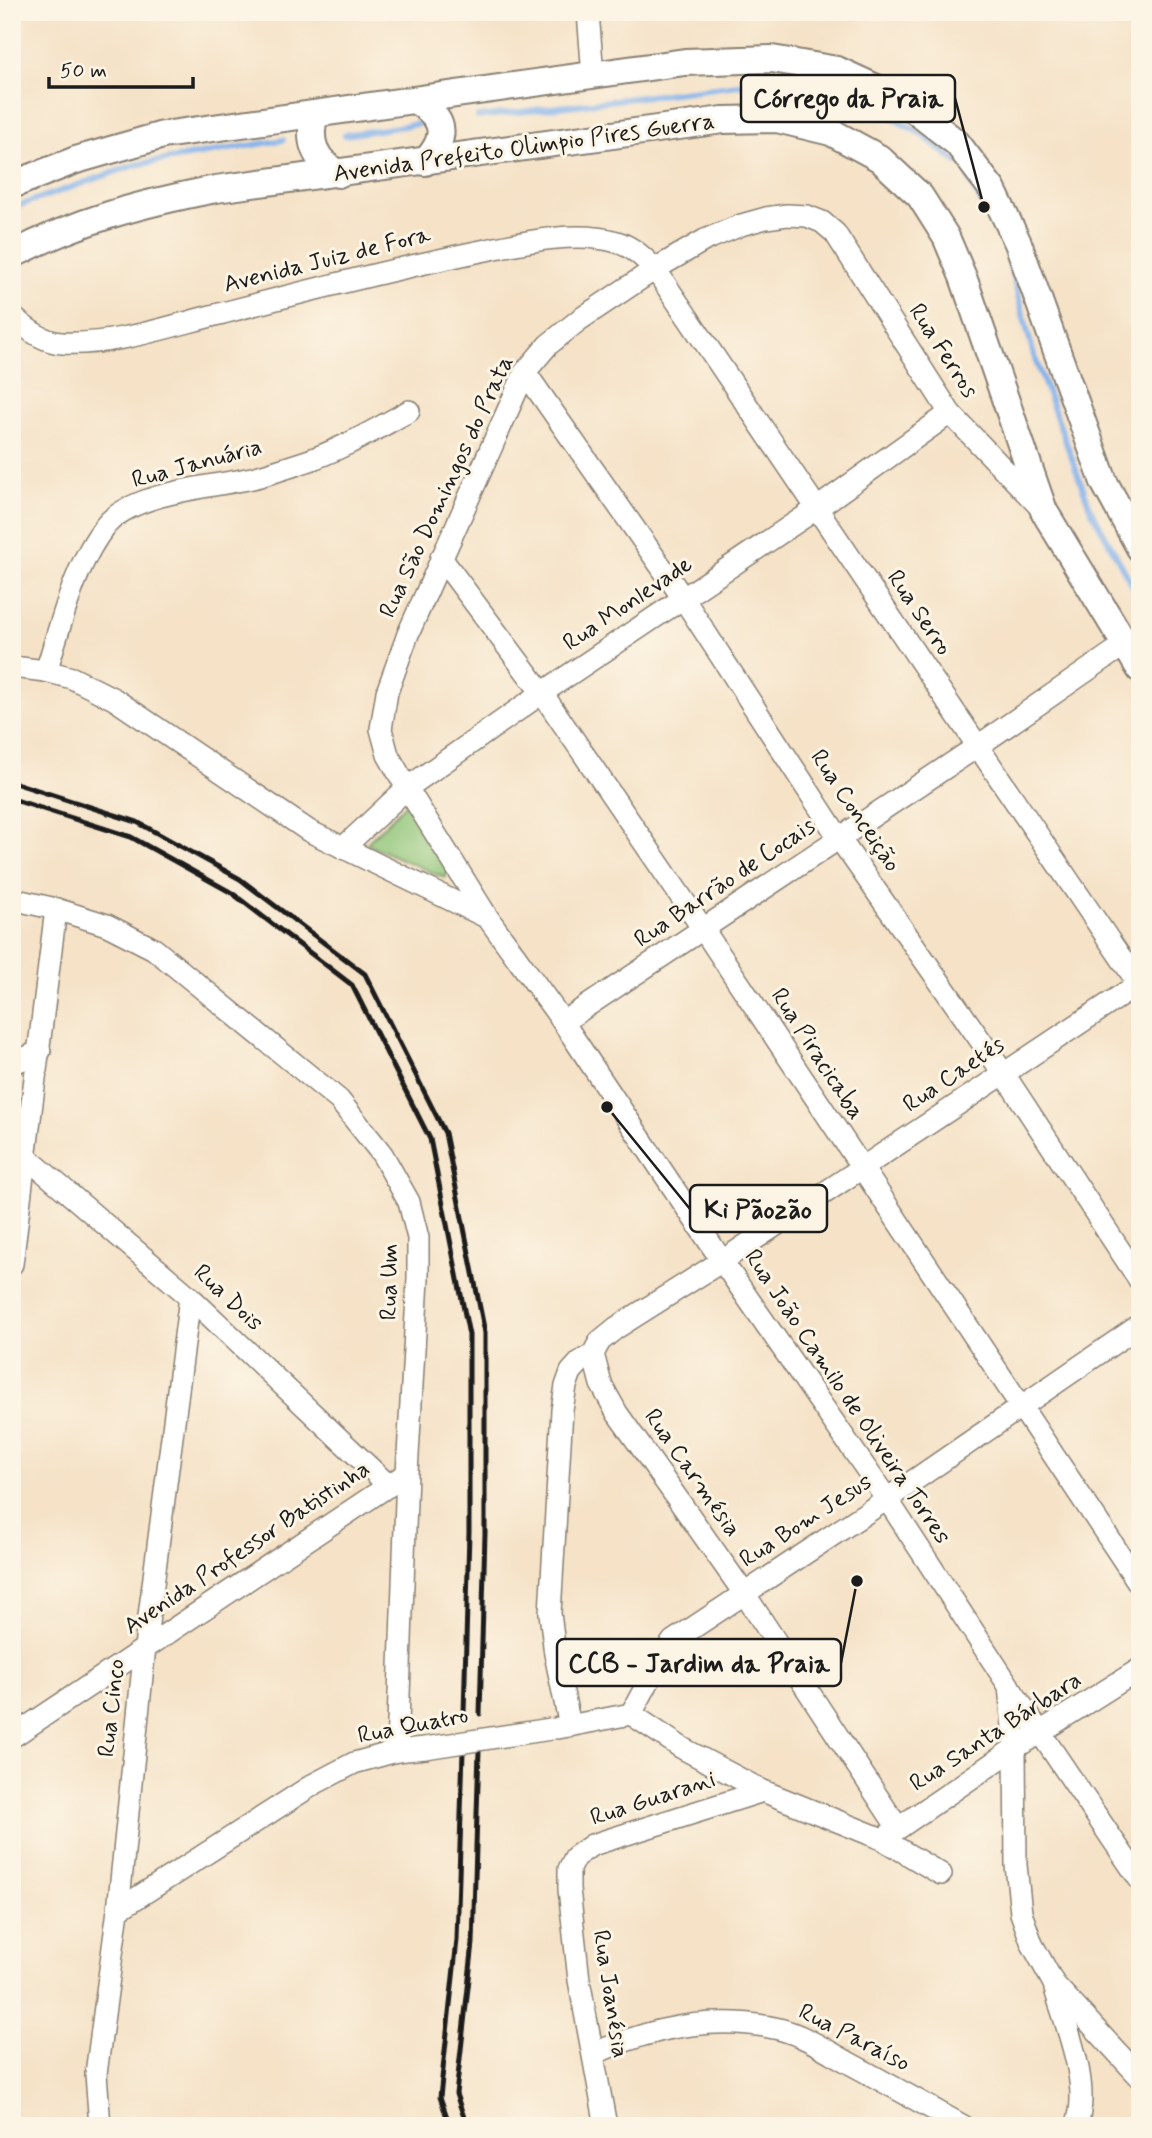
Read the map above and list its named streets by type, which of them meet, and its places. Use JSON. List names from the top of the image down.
{
  "streets": {
    "main road": ["Avenida Prefeito Olimpio Pires Guerra"],
    "street": [
      "Avenida Juiz de Fora",
      "Rua Ferros",
      "Rua Januária",
      "Rua São Domingos do Prata",
      "Rua Monlevade",
      "Rua Serro",
      "Rua Conceição",
      "Rua Barrão de Cocais",
      "Rua Piracicaba",
      "Rua Caetés",
      "Rua Um",
      "Rua Dois",
      "Rua João Camilo de Oliveira Torres",
      "Rua Carmésia",
      "Rua Bom Jesus",
      "Avenida Professor Batistinha",
      "Rua Cinco",
      "Rua Quatro",
      "Rua Santa Bárbara",
      "Rua Guarani",
      "Rua Joanésia",
      "Rua Paraíso"
    ]
  },
  "crossings": [
    ["Avenida Prefeito Olimpio Pires Guerra", "Rua Ferros"],
    ["Avenida Prefeito Olimpio Pires Guerra", "Rua Barrão de Cocais"],
    ["Avenida Juiz de Fora", "Rua São Domingos do Prata"],
    ["Avenida Juiz de Fora", "Rua Serro"],
    ["Rua Ferros", "Rua São Domingos do Prata"],
    ["Rua Ferros", "Rua Monlevade"],
    ["Rua Januária", "Rua João Camilo de Oliveira Torres"],
    ["Rua São Domingos do Prata", "Rua Monlevade"],
    ["Rua São Domingos do Prata", "Rua Serro"],
    ["Rua São Domingos do Prata", "Rua Conceição"],
    ["Rua São Domingos do Prata", "Rua Piracicaba"],
    ["Rua São Domingos do Prata", "Rua João Camilo de Oliveira Torres"],
    ["Rua Monlevade", "Rua Serro"],
    ["Rua Monlevade", "Rua Conceição"],
    ["Rua Monlevade", "Rua Piracicaba"],
    ["Rua Monlevade", "Rua João Camilo de Oliveira Torres"],
    ["Rua Serro", "Rua Barrão de Cocais"],
    ["Rua Serro", "Rua Caetés"],
    ["Rua Conceição", "Rua Barrão de Cocais"],
    ["Rua Conceição", "Rua Caetés"],
    ["Rua Barrão de Cocais", "Rua Piracicaba"],
    ["Rua Barrão de Cocais", "Rua João Camilo de Oliveira Torres"],
    ["Rua Piracicaba", "Rua Caetés"],
    ["Rua Piracicaba", "Rua Bom Jesus"],
    ["Rua Caetés", "Rua João Camilo de Oliveira Torres"],
    ["Rua Caetés", "Rua Carmésia"],
    ["Rua Caetés", "Rua Quatro"],
    ["Rua Um", "Avenida Professor Batistinha"],
    ["Rua Um", "Rua Quatro"],
    ["Rua Dois", "Avenida Professor Batistinha"],
    ["Rua Dois", "Rua Cinco"],
    ["Rua João Camilo de Oliveira Torres", "Rua Bom Jesus"],
    ["Rua João Camilo de Oliveira Torres", "Rua Santa Bárbara"],
    ["Rua Carmésia", "Rua Bom Jesus"],
    ["Rua Carmésia", "Rua Santa Bárbara"],
    ["Rua Carmésia", "Rua Guarani"],
    ["Rua Bom Jesus", "Rua Quatro"],
    ["Rua Bom Jesus", "Rua Guarani"],
    ["Avenida Professor Batistinha", "Rua Cinco"],
    ["Rua Cinco", "Rua Quatro"],
    ["Rua Quatro", "Rua Guarani"],
    ["Rua Santa Bárbara", "Rua Guarani"],
    ["Rua Guarani", "Rua Joanésia"],
    ["Rua Joanésia", "Rua Paraíso"]
  ],
  "places": ["Córrego da Praia", "Ki Pãozão", "CCB - Jardim da Praia"],
  "scale_bar": "50 m"
}
